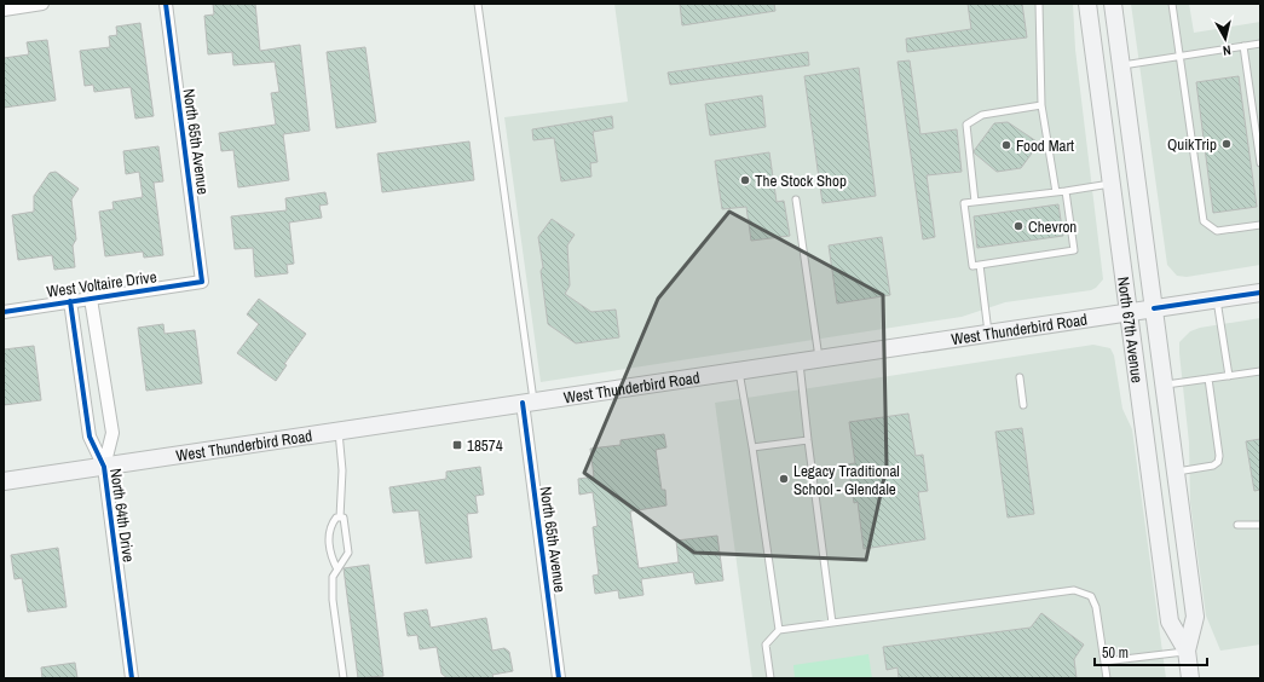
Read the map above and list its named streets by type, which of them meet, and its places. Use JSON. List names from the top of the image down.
{
  "streets": {
    "main road": ["West Thunderbird Road", "North 67th Avenue"],
    "street": ["North 65th Avenue", "West Voltaire Drive", "North 64th Drive"]
  },
  "crossings": [
    ["North 65th Avenue", "West Voltaire Drive"],
    ["North 65th Avenue", "West Thunderbird Road"],
    ["West Voltaire Drive", "North 64th Drive"],
    ["West Thunderbird Road", "North 67th Avenue"],
    ["West Thunderbird Road", "North 64th Drive"]
  ],
  "places": {
    "other": [
      "QuikTrip",
      "Food Mart",
      "The Stock Shop",
      "Chevron",
      "Legacy Traditional School - Glendale"
    ],
    "transit": ["18574"]
  },
  "scale_bar": "50 m",
  "north": "bottom"
}
